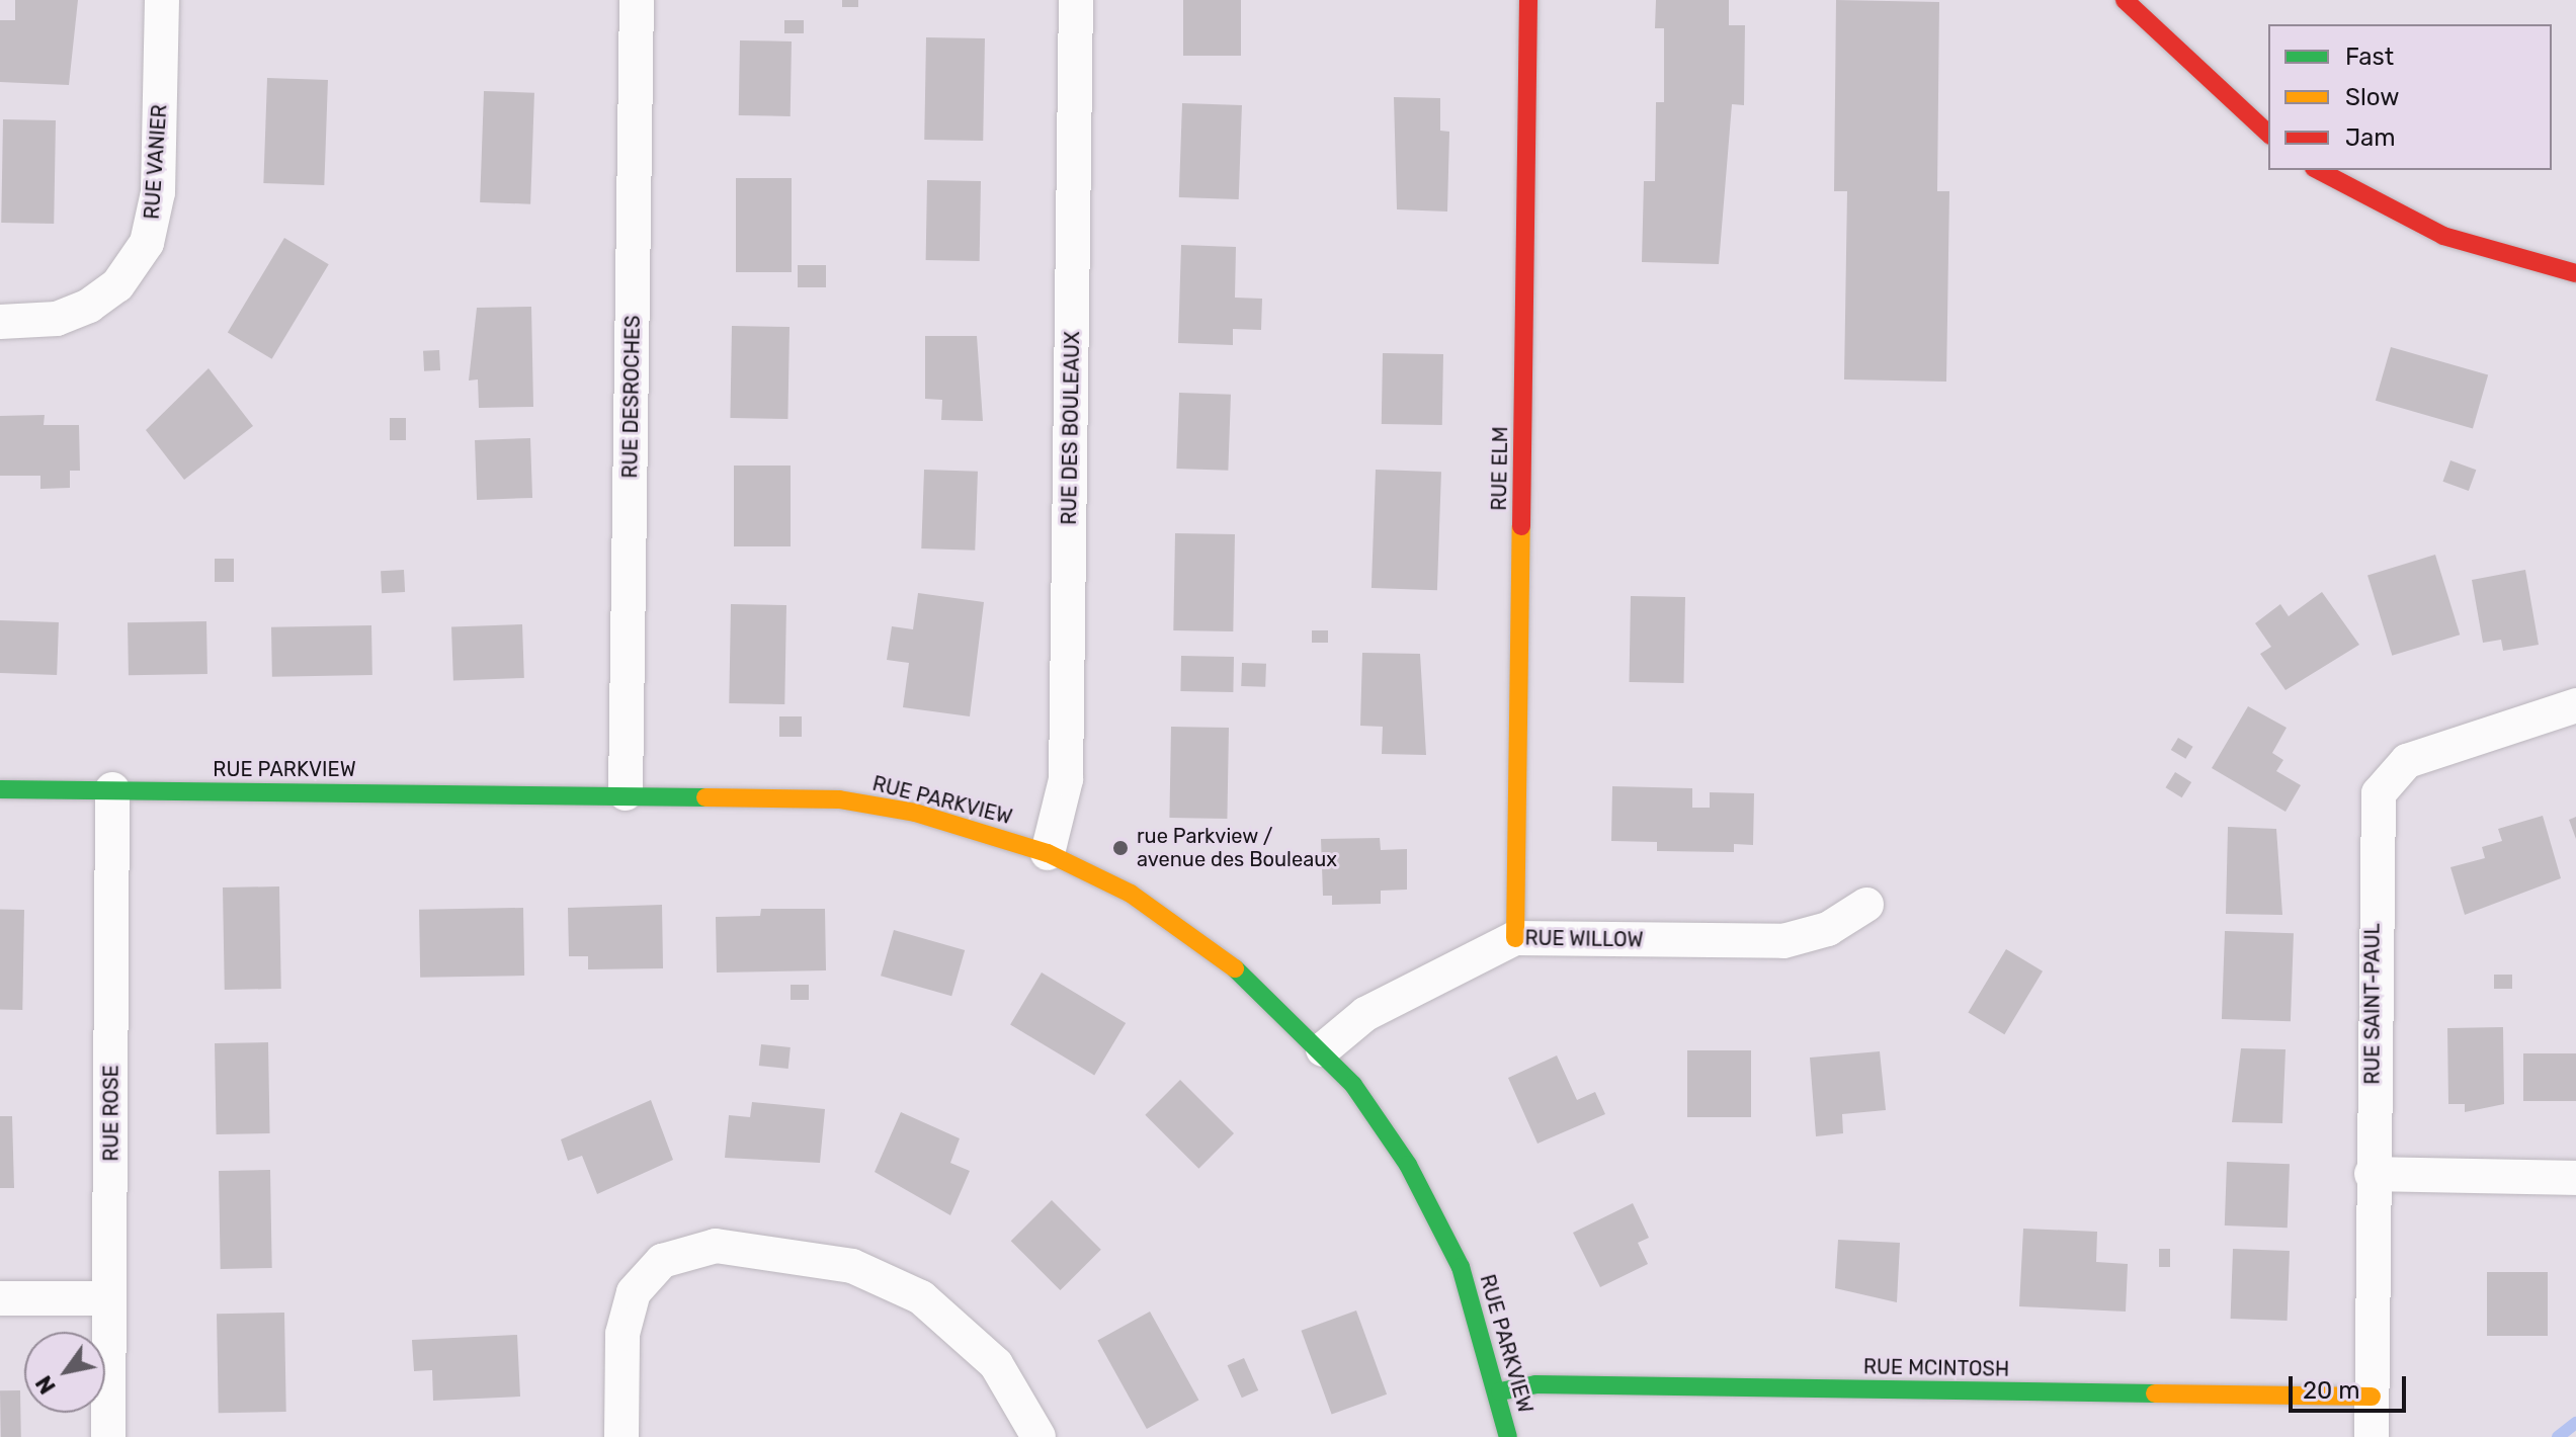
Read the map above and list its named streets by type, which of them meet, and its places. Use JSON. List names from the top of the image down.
{
  "streets": {
    "street": [
      "RUE VANIER",
      "RUE DESROCHES",
      "RUE DES BOULEAUX",
      "RUE ELM",
      "RUE PARKVIEW",
      "RUE WILLOW",
      "RUE SAINT-PAUL",
      "RUE ROSE",
      "RUE MCINTOSH"
    ]
  },
  "crossings": [
    ["RUE DESROCHES", "RUE PARKVIEW"],
    ["RUE DES BOULEAUX", "RUE PARKVIEW"],
    ["RUE ELM", "RUE WILLOW"],
    ["RUE PARKVIEW", "RUE WILLOW"],
    ["RUE PARKVIEW", "RUE ROSE"],
    ["RUE PARKVIEW", "RUE MCINTOSH"],
    ["RUE SAINT-PAUL", "RUE MCINTOSH"]
  ],
  "places": ["rue Parkview / avenue des Bouleaux"],
  "legend": ["Fast", "Slow", "Jam"],
  "scale_bar": "20 m",
  "north": "bottom left"
}
